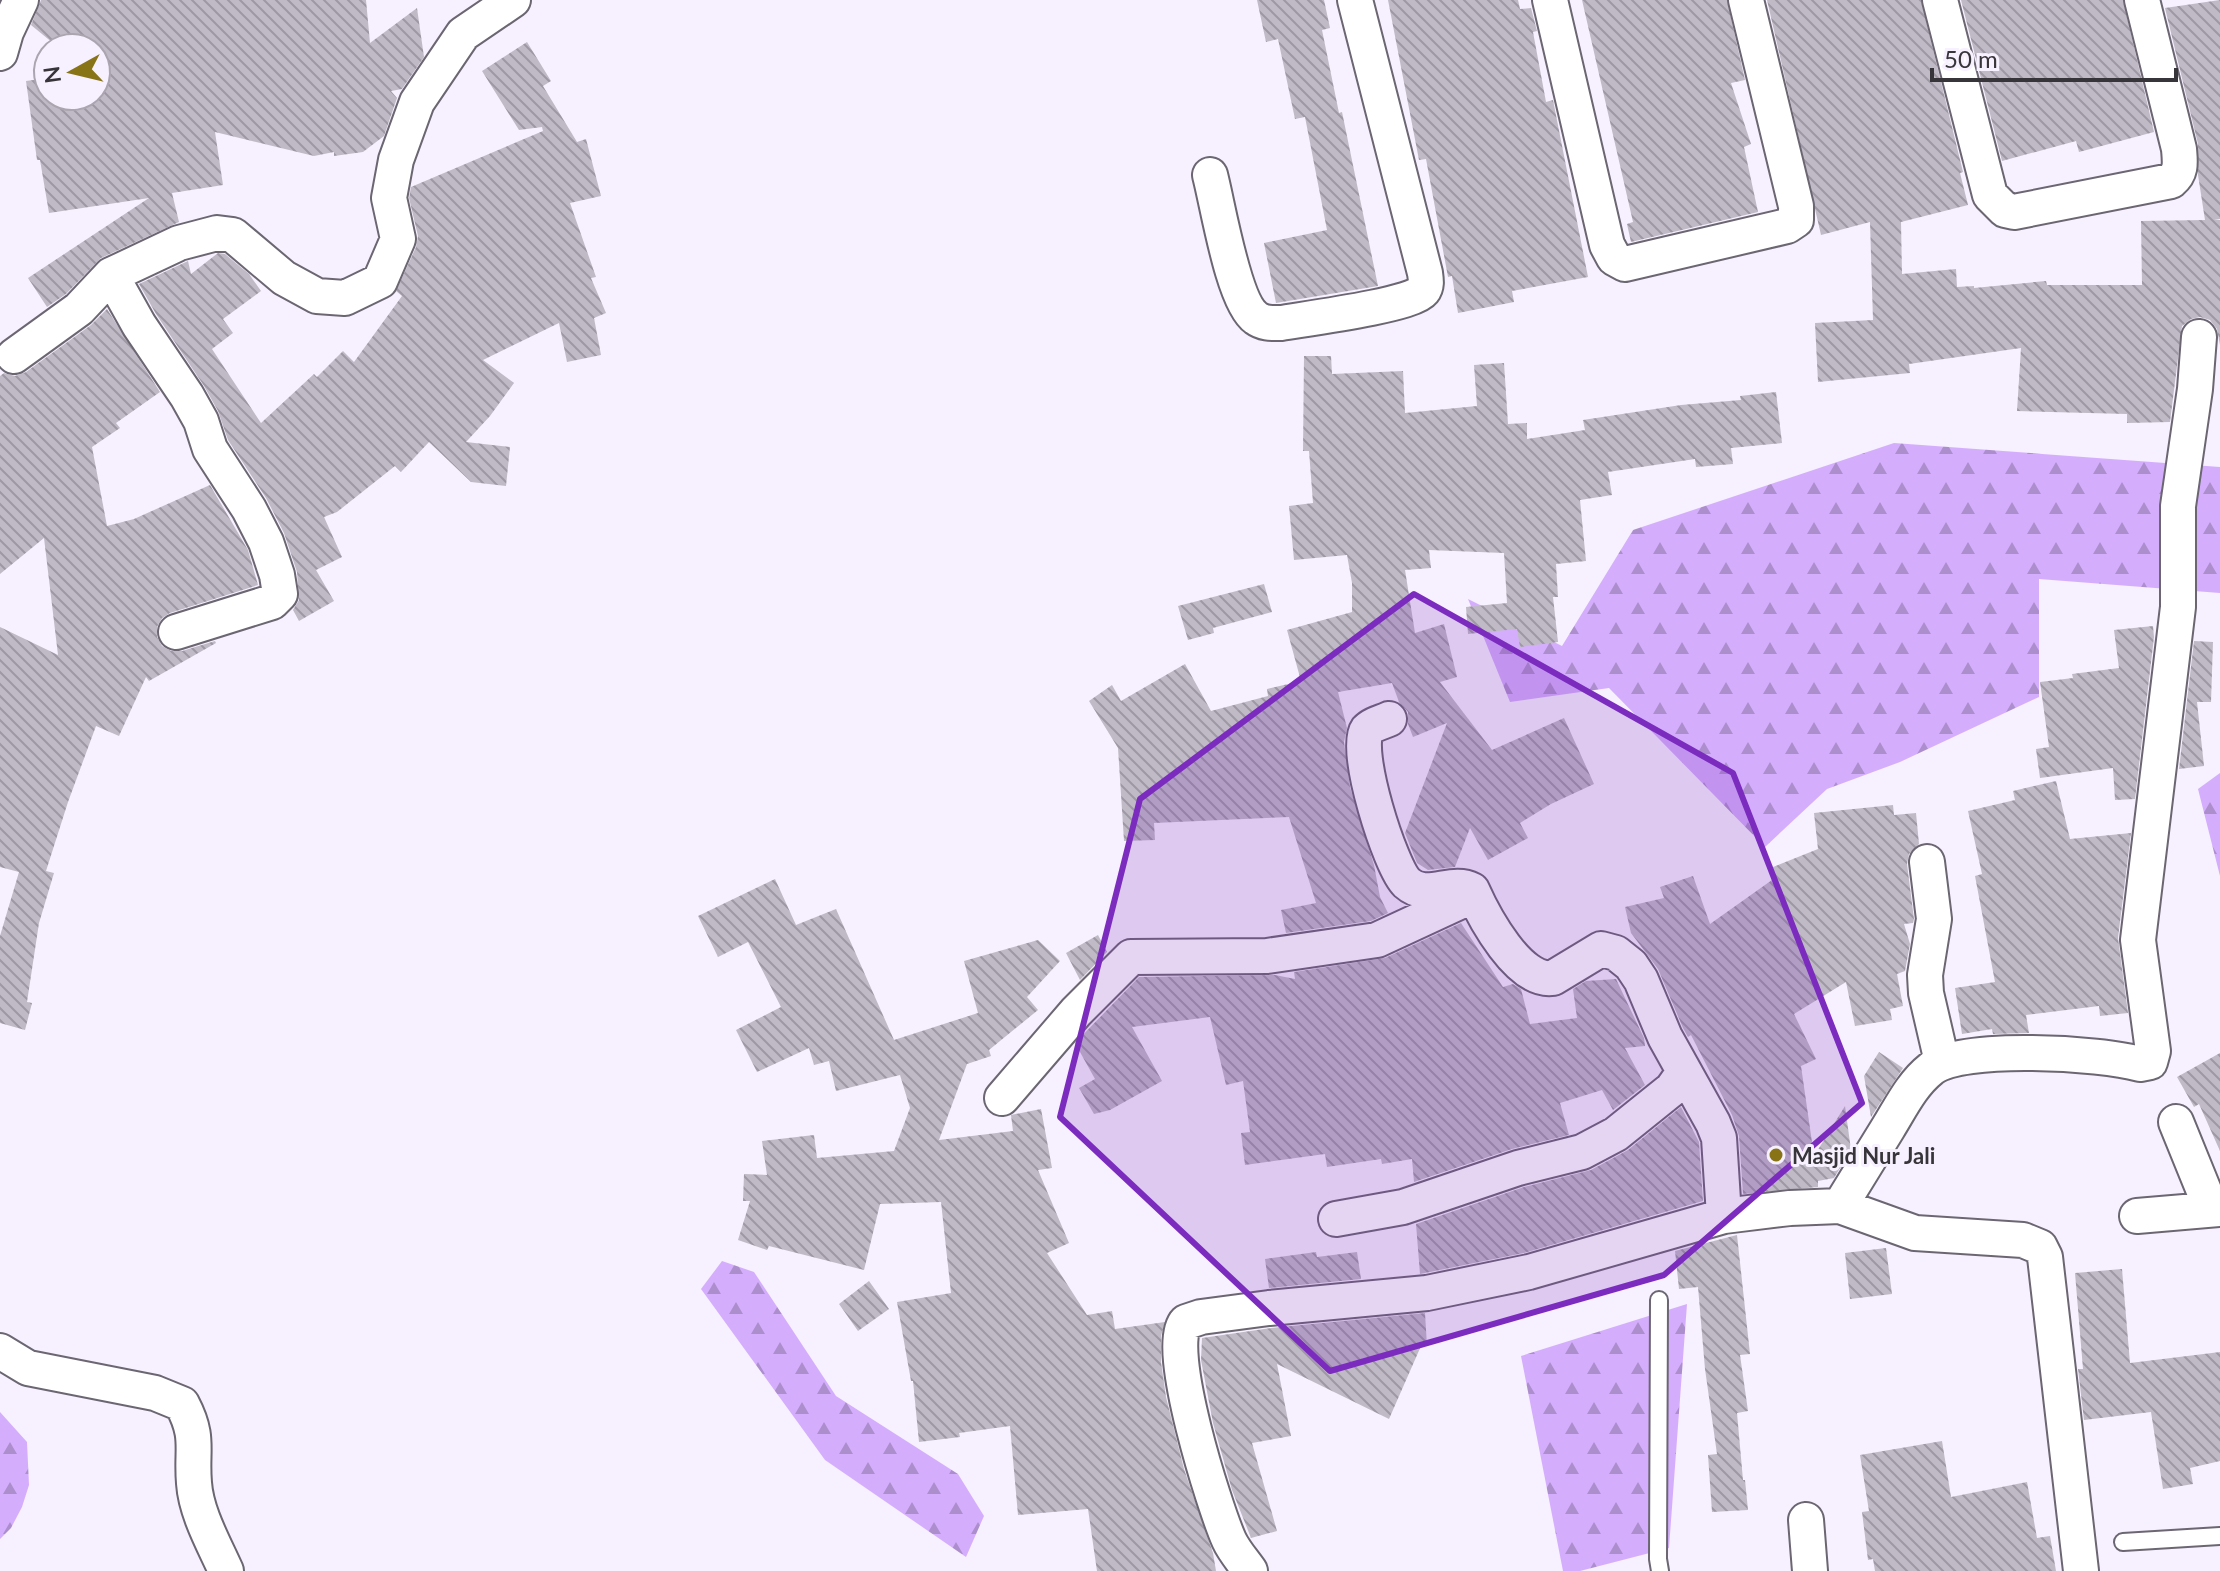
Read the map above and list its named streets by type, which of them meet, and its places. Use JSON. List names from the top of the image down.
{
  "places": ["Masjid Nur Jali"],
  "scale_bar": "50 m",
  "north": "left"
}
